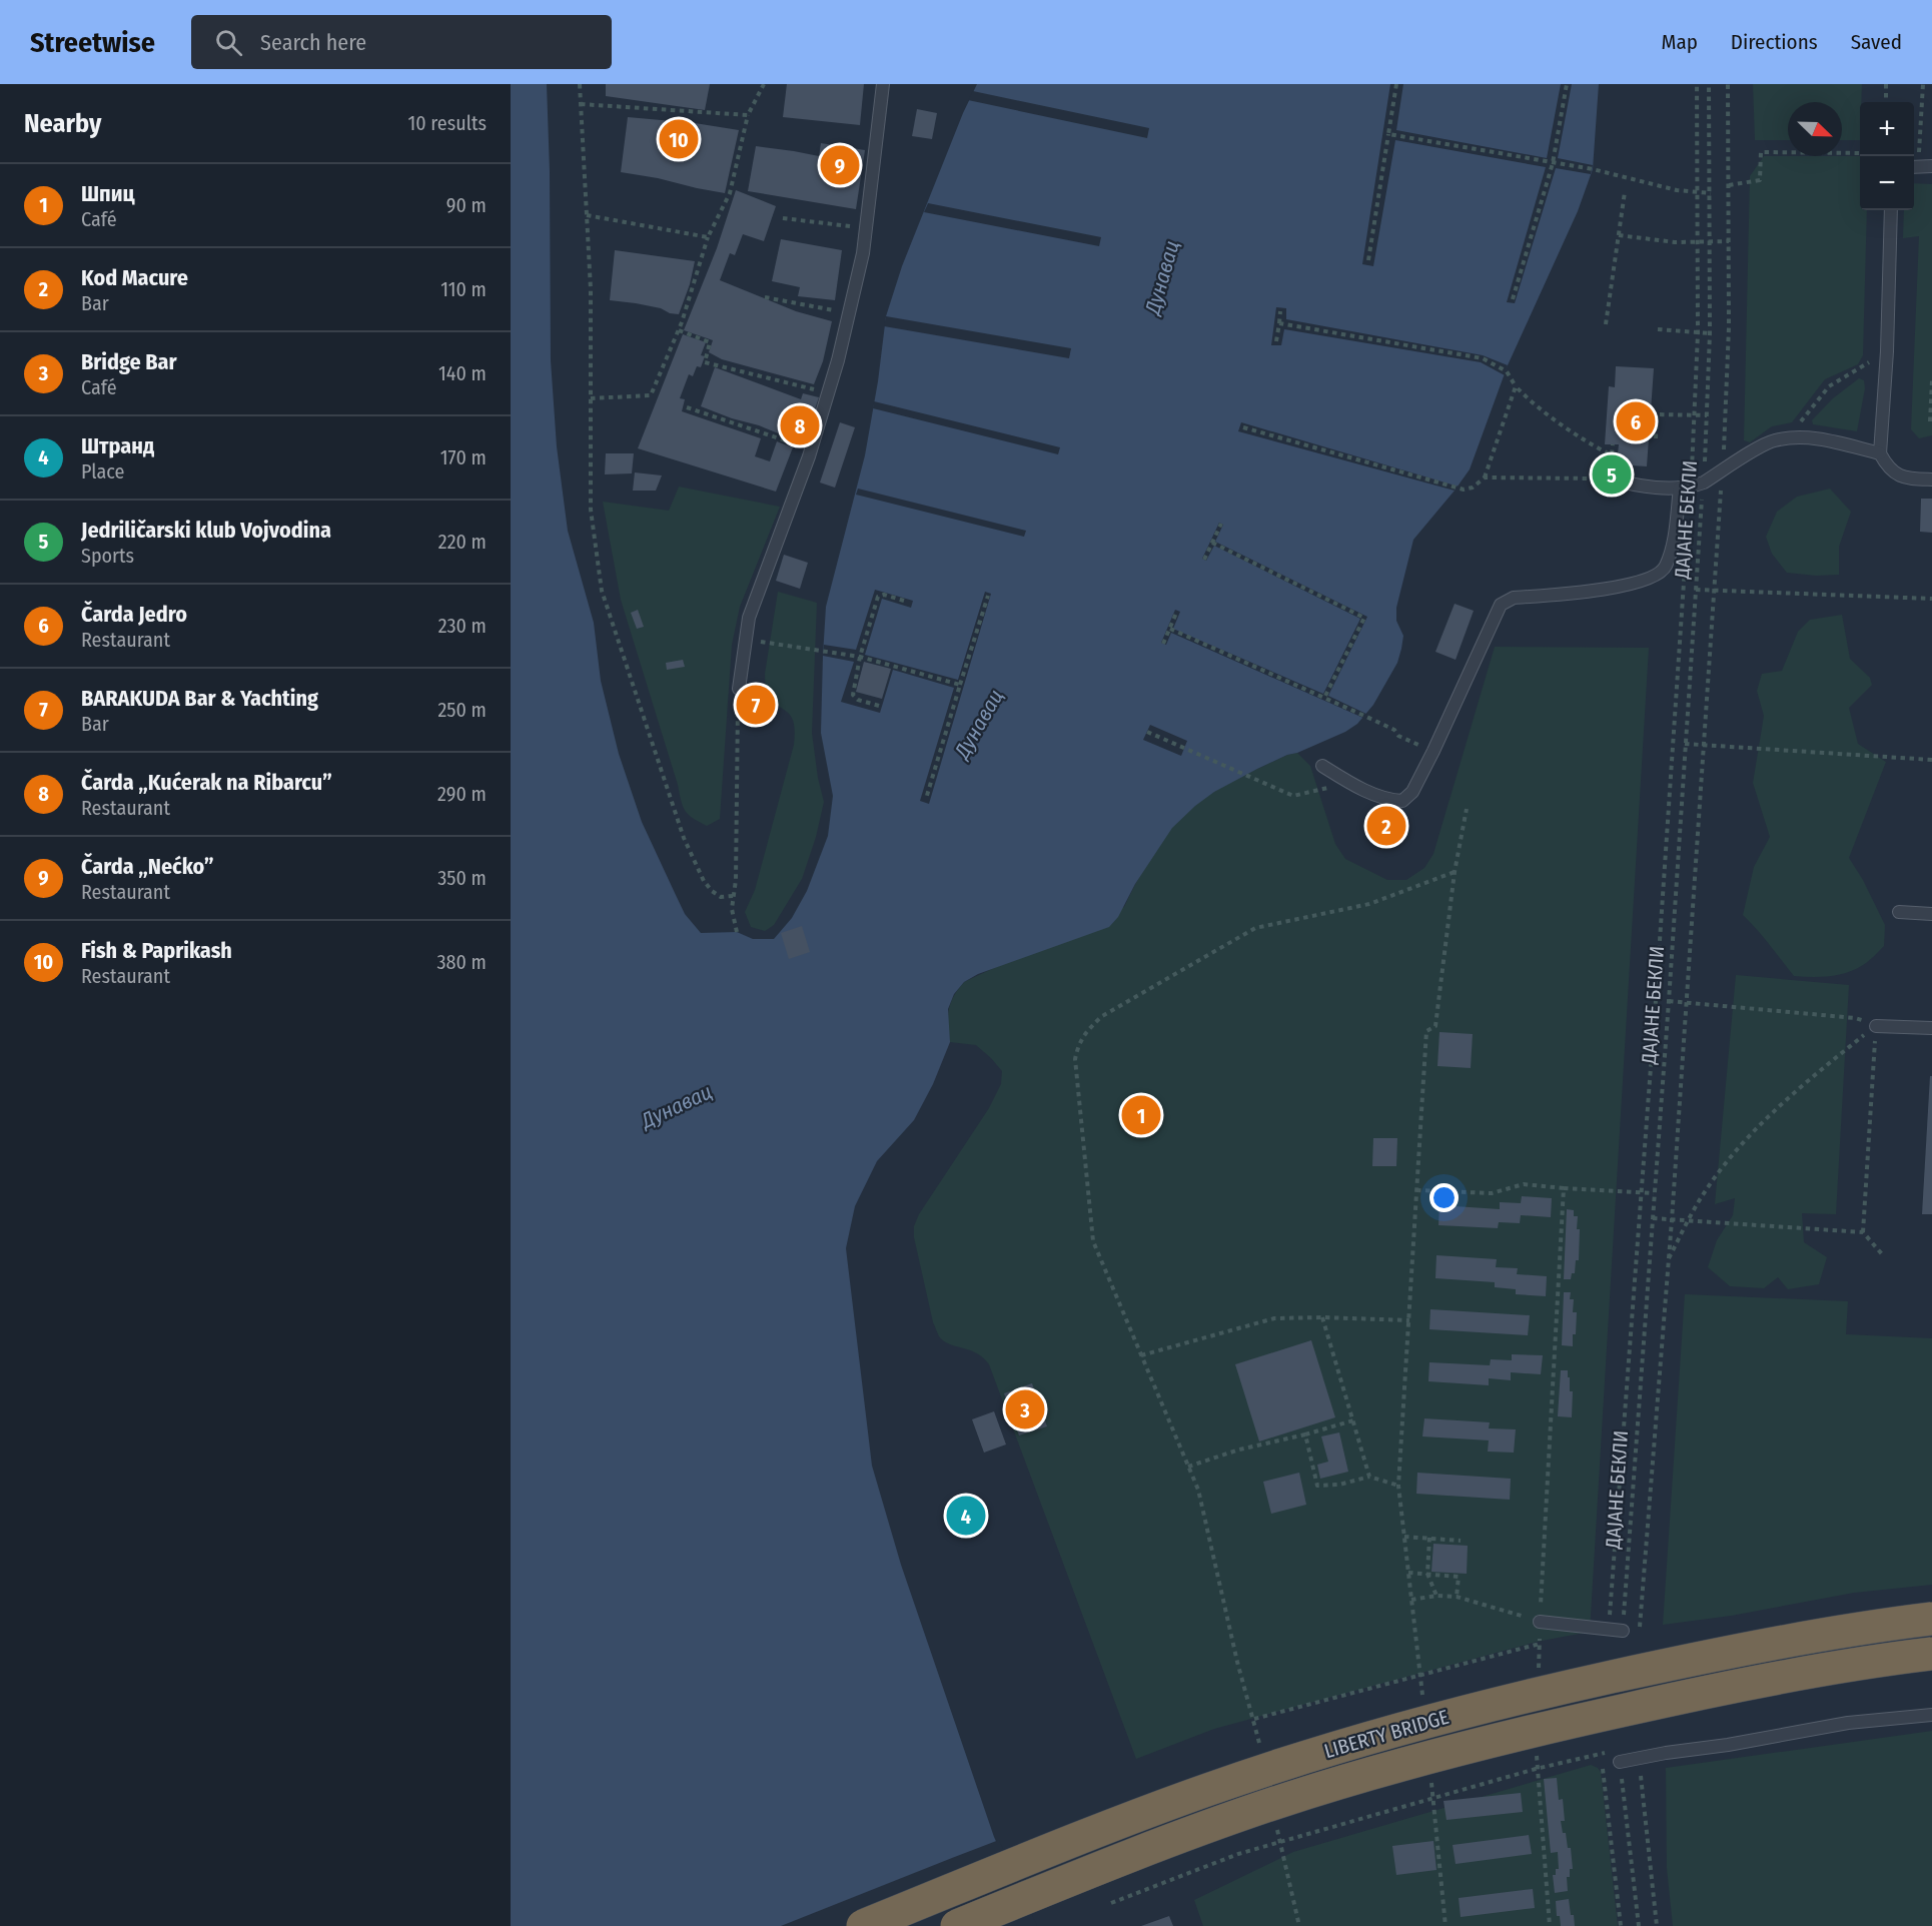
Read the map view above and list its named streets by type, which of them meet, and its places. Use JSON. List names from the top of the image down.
{
  "streets": {
    "highway": ["LIBERTY BRIDGE"],
    "path": ["ДАЈАНЕ БЕКЛИ"]
  },
  "water": ["Дунавац"],
  "north": "bottom right",
  "page": {
    "header": "Streetwise",
    "search": "Search here",
    "nav": ["Map", "Directions", "Saved"],
    "heading": ["Nearby", "10 results"],
    "map_buttons": ["+", "−"],
    "pins": [
      "10",
      "9",
      "6",
      "8",
      "5",
      "7",
      "2",
      "1",
      "3",
      "4"
    ],
    "list": [
      {
        "mark": "1",
        "name": "Шпиц",
        "note": "Café",
        "value": "90 m"
      },
      {
        "mark": "2",
        "name": "Kod Macure",
        "note": "Bar",
        "value": "110 m"
      },
      {
        "mark": "3",
        "name": "Bridge Bar",
        "note": "Café",
        "value": "140 m"
      },
      {
        "mark": "4",
        "name": "Штранд",
        "note": "Place",
        "value": "170 m"
      },
      {
        "mark": "5",
        "name": "Jedriličarski klub Vojvodina",
        "note": "Sports",
        "value": "220 m"
      },
      {
        "mark": "6",
        "name": "Čarda Jedro",
        "note": "Restaurant",
        "value": "230 m"
      },
      {
        "mark": "7",
        "name": "BARAKUDA Bar & Yachting",
        "note": "Bar",
        "value": "250 m"
      },
      {
        "mark": "8",
        "name": "Čarda „Kućerak na Ribarcu”",
        "note": "Restaurant",
        "value": "290 m"
      },
      {
        "mark": "9",
        "name": "Čarda „Nećko”",
        "note": "Restaurant",
        "value": "350 m"
      },
      {
        "mark": "10",
        "name": "Fish & Paprikash",
        "note": "Restaurant",
        "value": "380 m"
      }
    ]
  }
}
